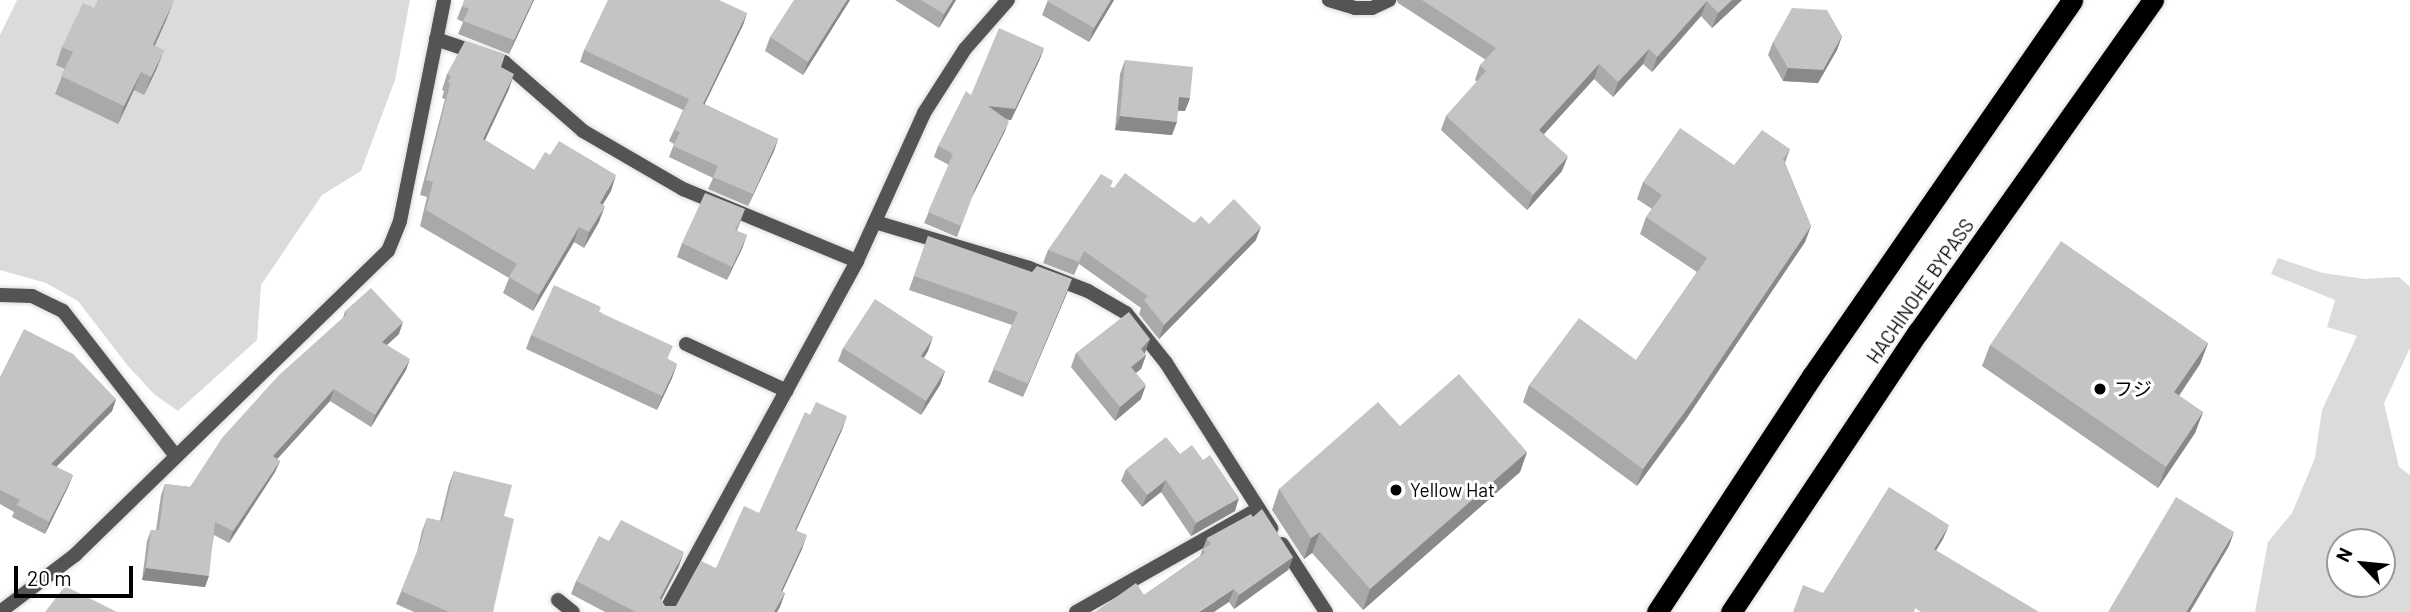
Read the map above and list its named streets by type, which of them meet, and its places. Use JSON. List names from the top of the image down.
{
  "streets": {
    "highway": ["HACHINOHE BYPASS"]
  },
  "places": ["フジ", "Yellow Hat"],
  "scale_bar": "20 m",
  "north": "top left"
}
